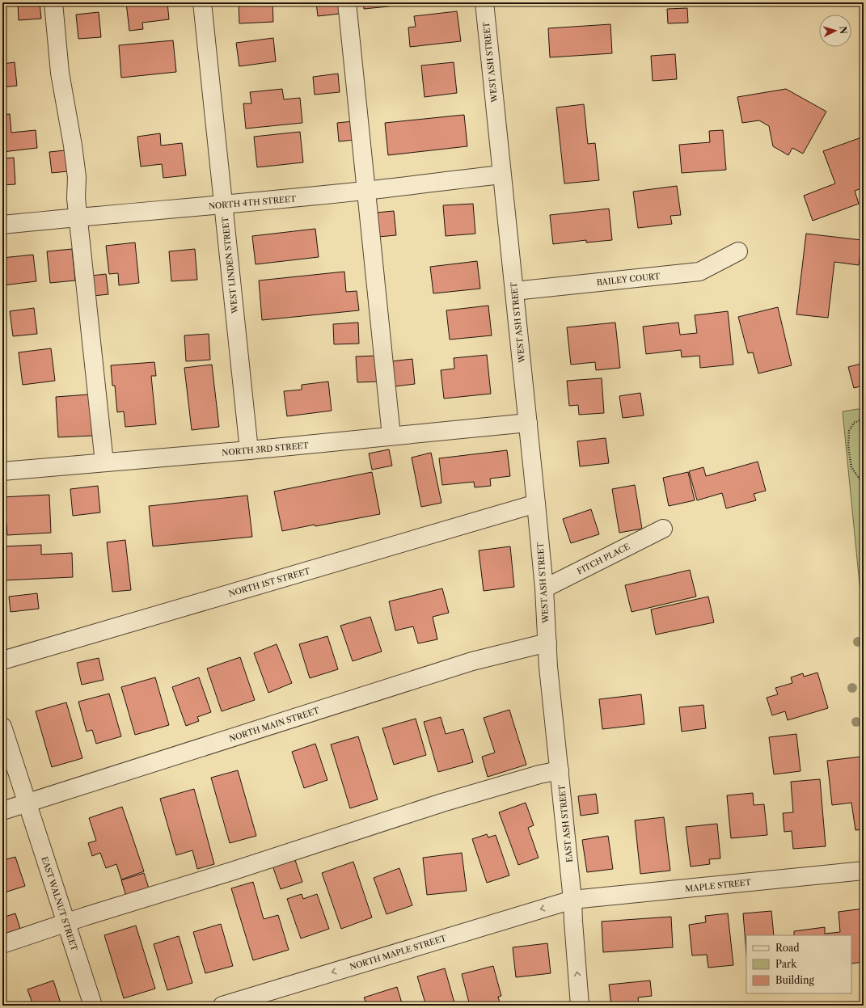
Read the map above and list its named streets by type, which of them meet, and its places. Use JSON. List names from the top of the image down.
{
  "streets": {
    "street": [
      "WEST ASH STREET",
      "NORTH 4TH STREET",
      "WEST LINDEN STREET",
      "BAILEY COURT",
      "NORTH 3RD STREET",
      "FITCH PLACE",
      "NORTH 1ST STREET",
      "NORTH MAIN STREET",
      "EAST ASH STREET",
      "MAPLE STREET",
      "EAST WALNUT STREET",
      "NORTH MAPLE STREET"
    ]
  },
  "crossings": [
    ["WEST ASH STREET", "NORTH 4TH STREET"],
    ["WEST ASH STREET", "BAILEY COURT"],
    ["WEST ASH STREET", "NORTH 3RD STREET"],
    ["WEST ASH STREET", "FITCH PLACE"],
    ["WEST ASH STREET", "NORTH 1ST STREET"],
    ["WEST ASH STREET", "NORTH MAIN STREET"],
    ["WEST ASH STREET", "EAST ASH STREET"],
    ["NORTH 4TH STREET", "WEST LINDEN STREET"],
    ["WEST LINDEN STREET", "NORTH 3RD STREET"],
    ["NORTH MAIN STREET", "EAST ASH STREET"],
    ["NORTH MAIN STREET", "EAST WALNUT STREET"],
    ["EAST ASH STREET", "MAPLE STREET"],
    ["EAST ASH STREET", "NORTH MAPLE STREET"],
    ["MAPLE STREET", "NORTH MAPLE STREET"]
  ],
  "legend": ["Road", "Park", "Building"],
  "north": "right"
}
